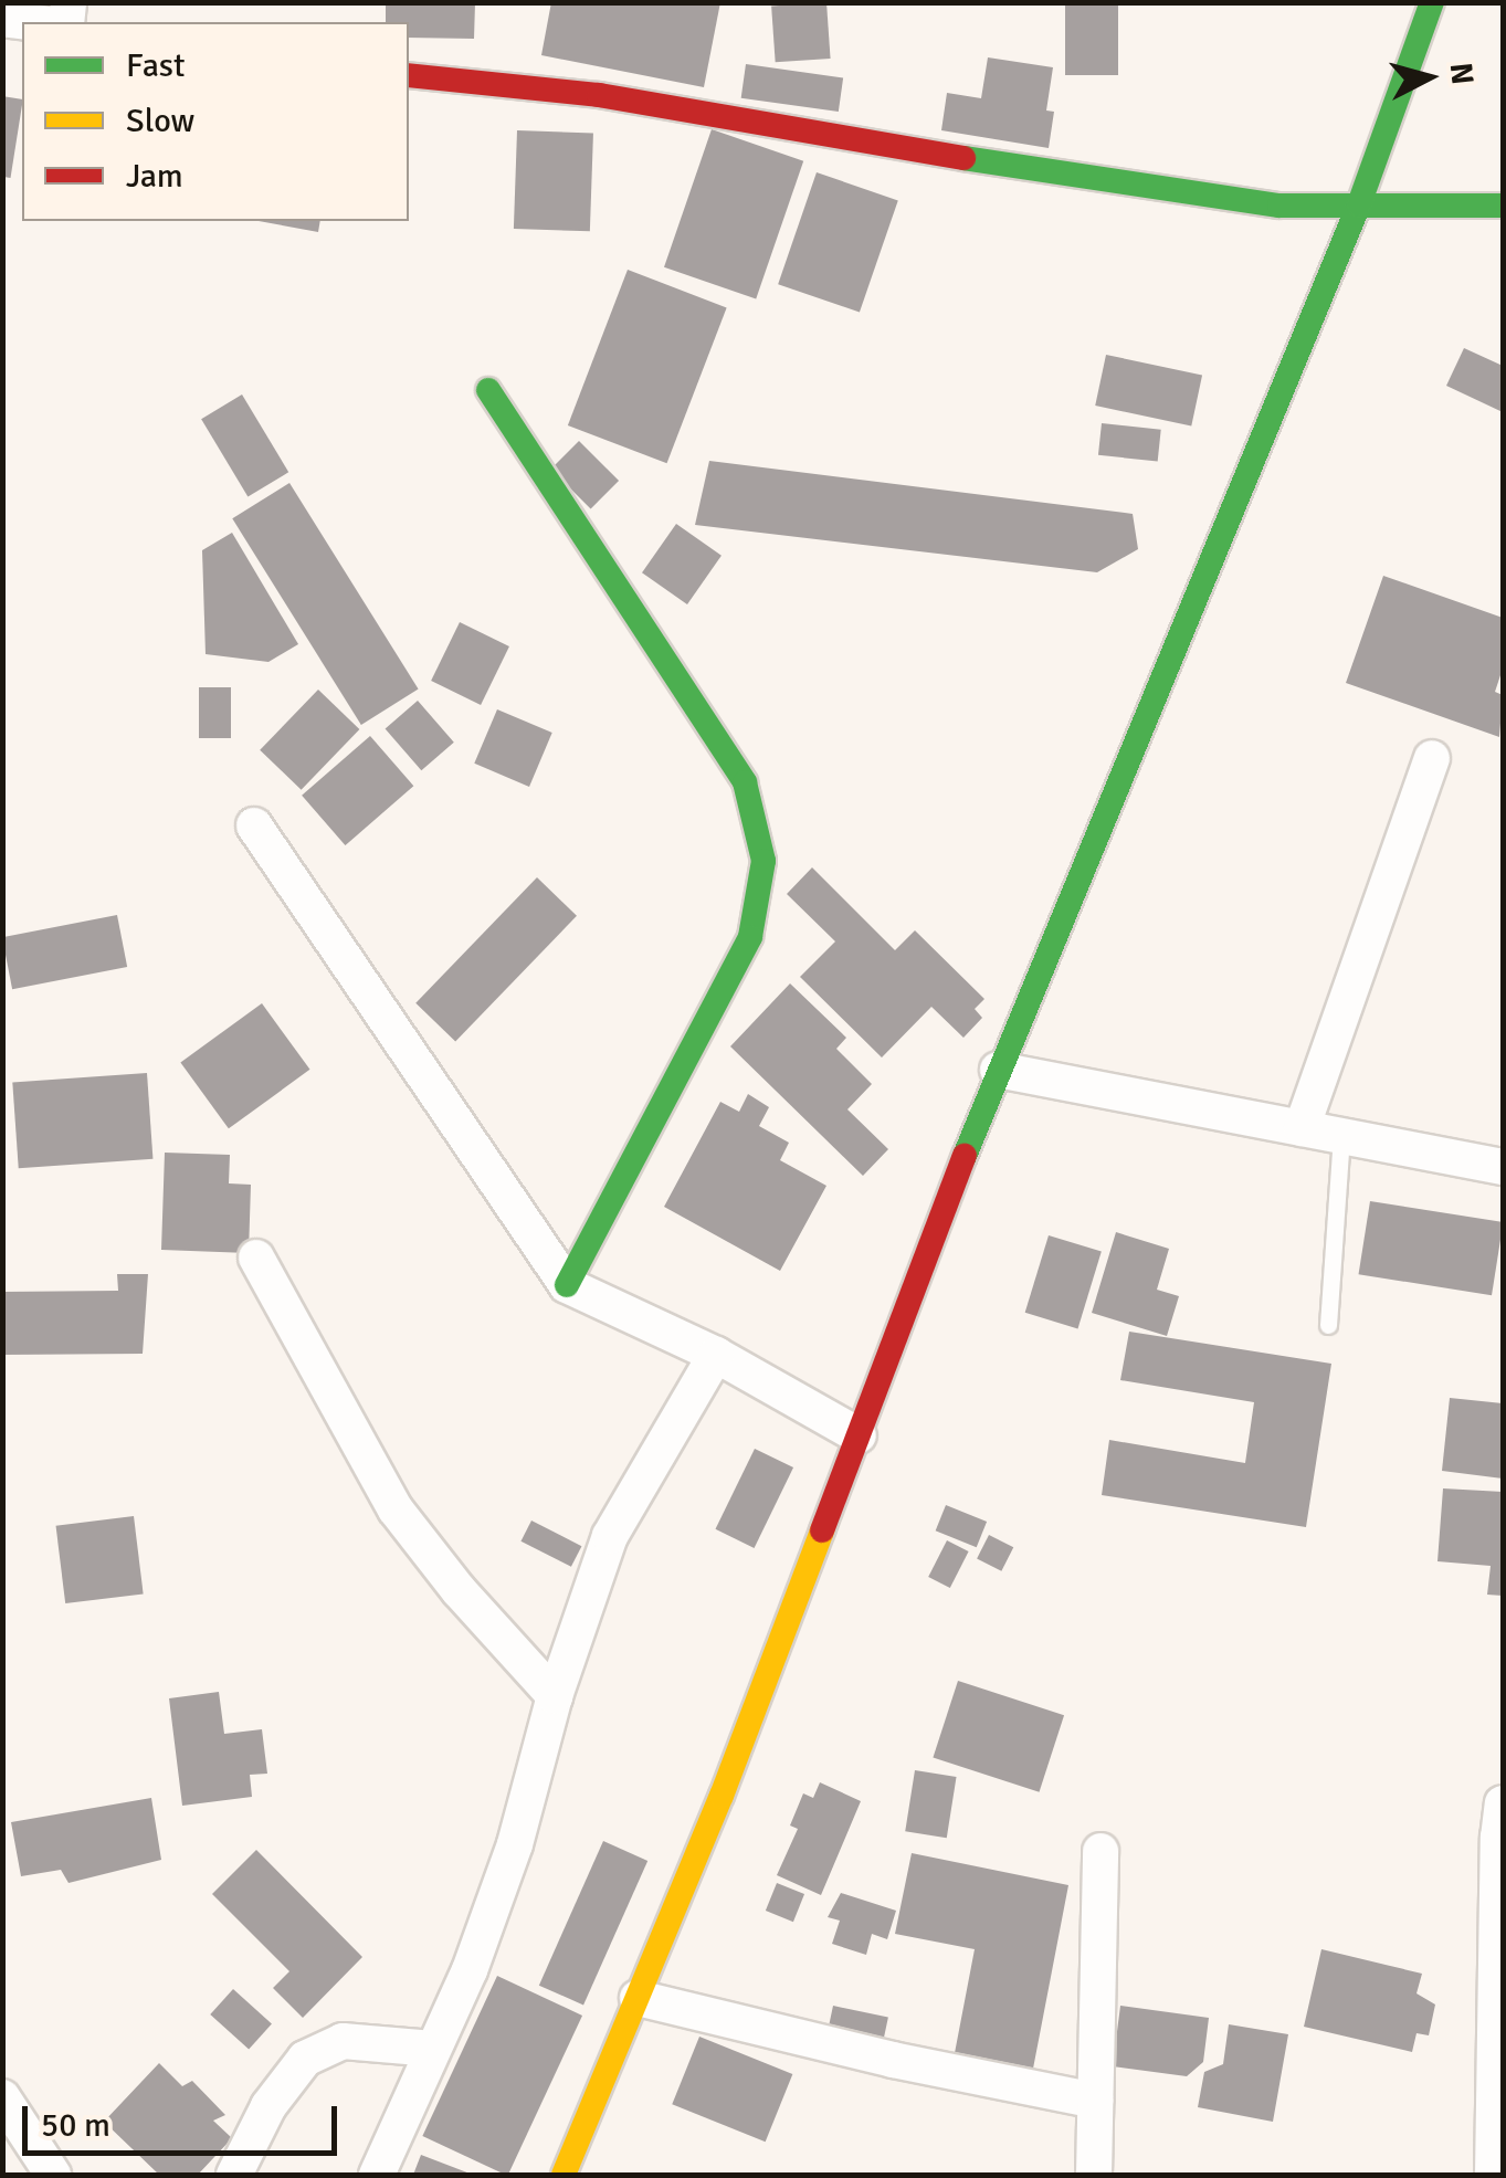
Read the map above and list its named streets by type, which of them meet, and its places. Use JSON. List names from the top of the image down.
{
  "legend": ["Fast", "Slow", "Jam"],
  "scale_bar": "50 m",
  "north": "right"
}
